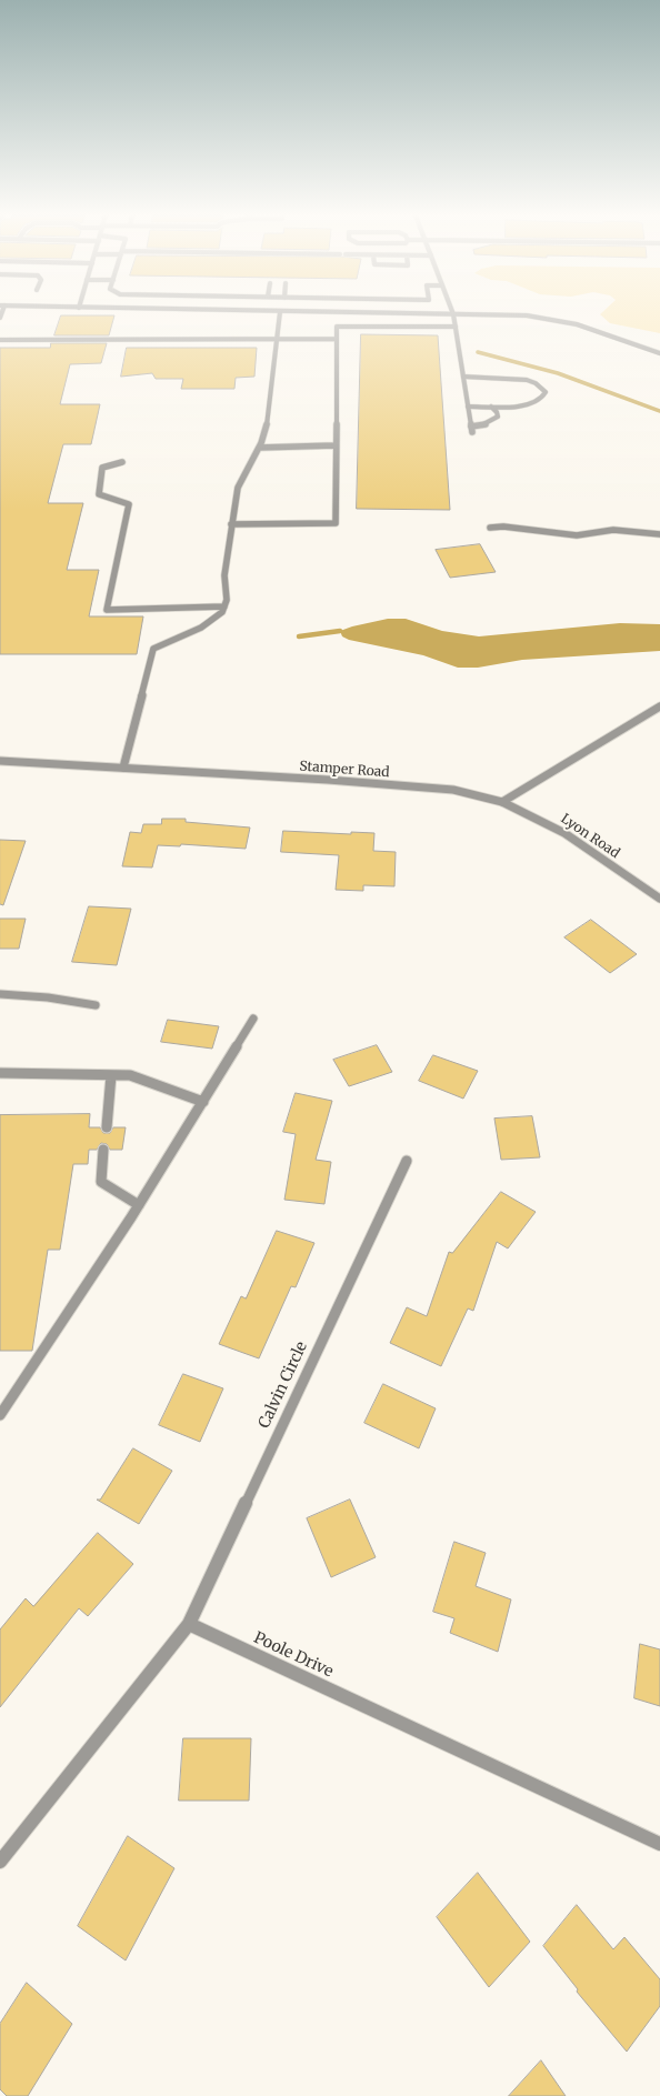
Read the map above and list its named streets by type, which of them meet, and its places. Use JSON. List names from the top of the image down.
{
  "streets": {
    "street": [
      "Stamper Road",
      "Lyon Road",
      "Calvin Circle",
      "Poole Drive"
    ]
  },
  "crossings": [
    ["Stamper Road", "Lyon Road"],
    ["Calvin Circle", "Poole Drive"]
  ]
}
